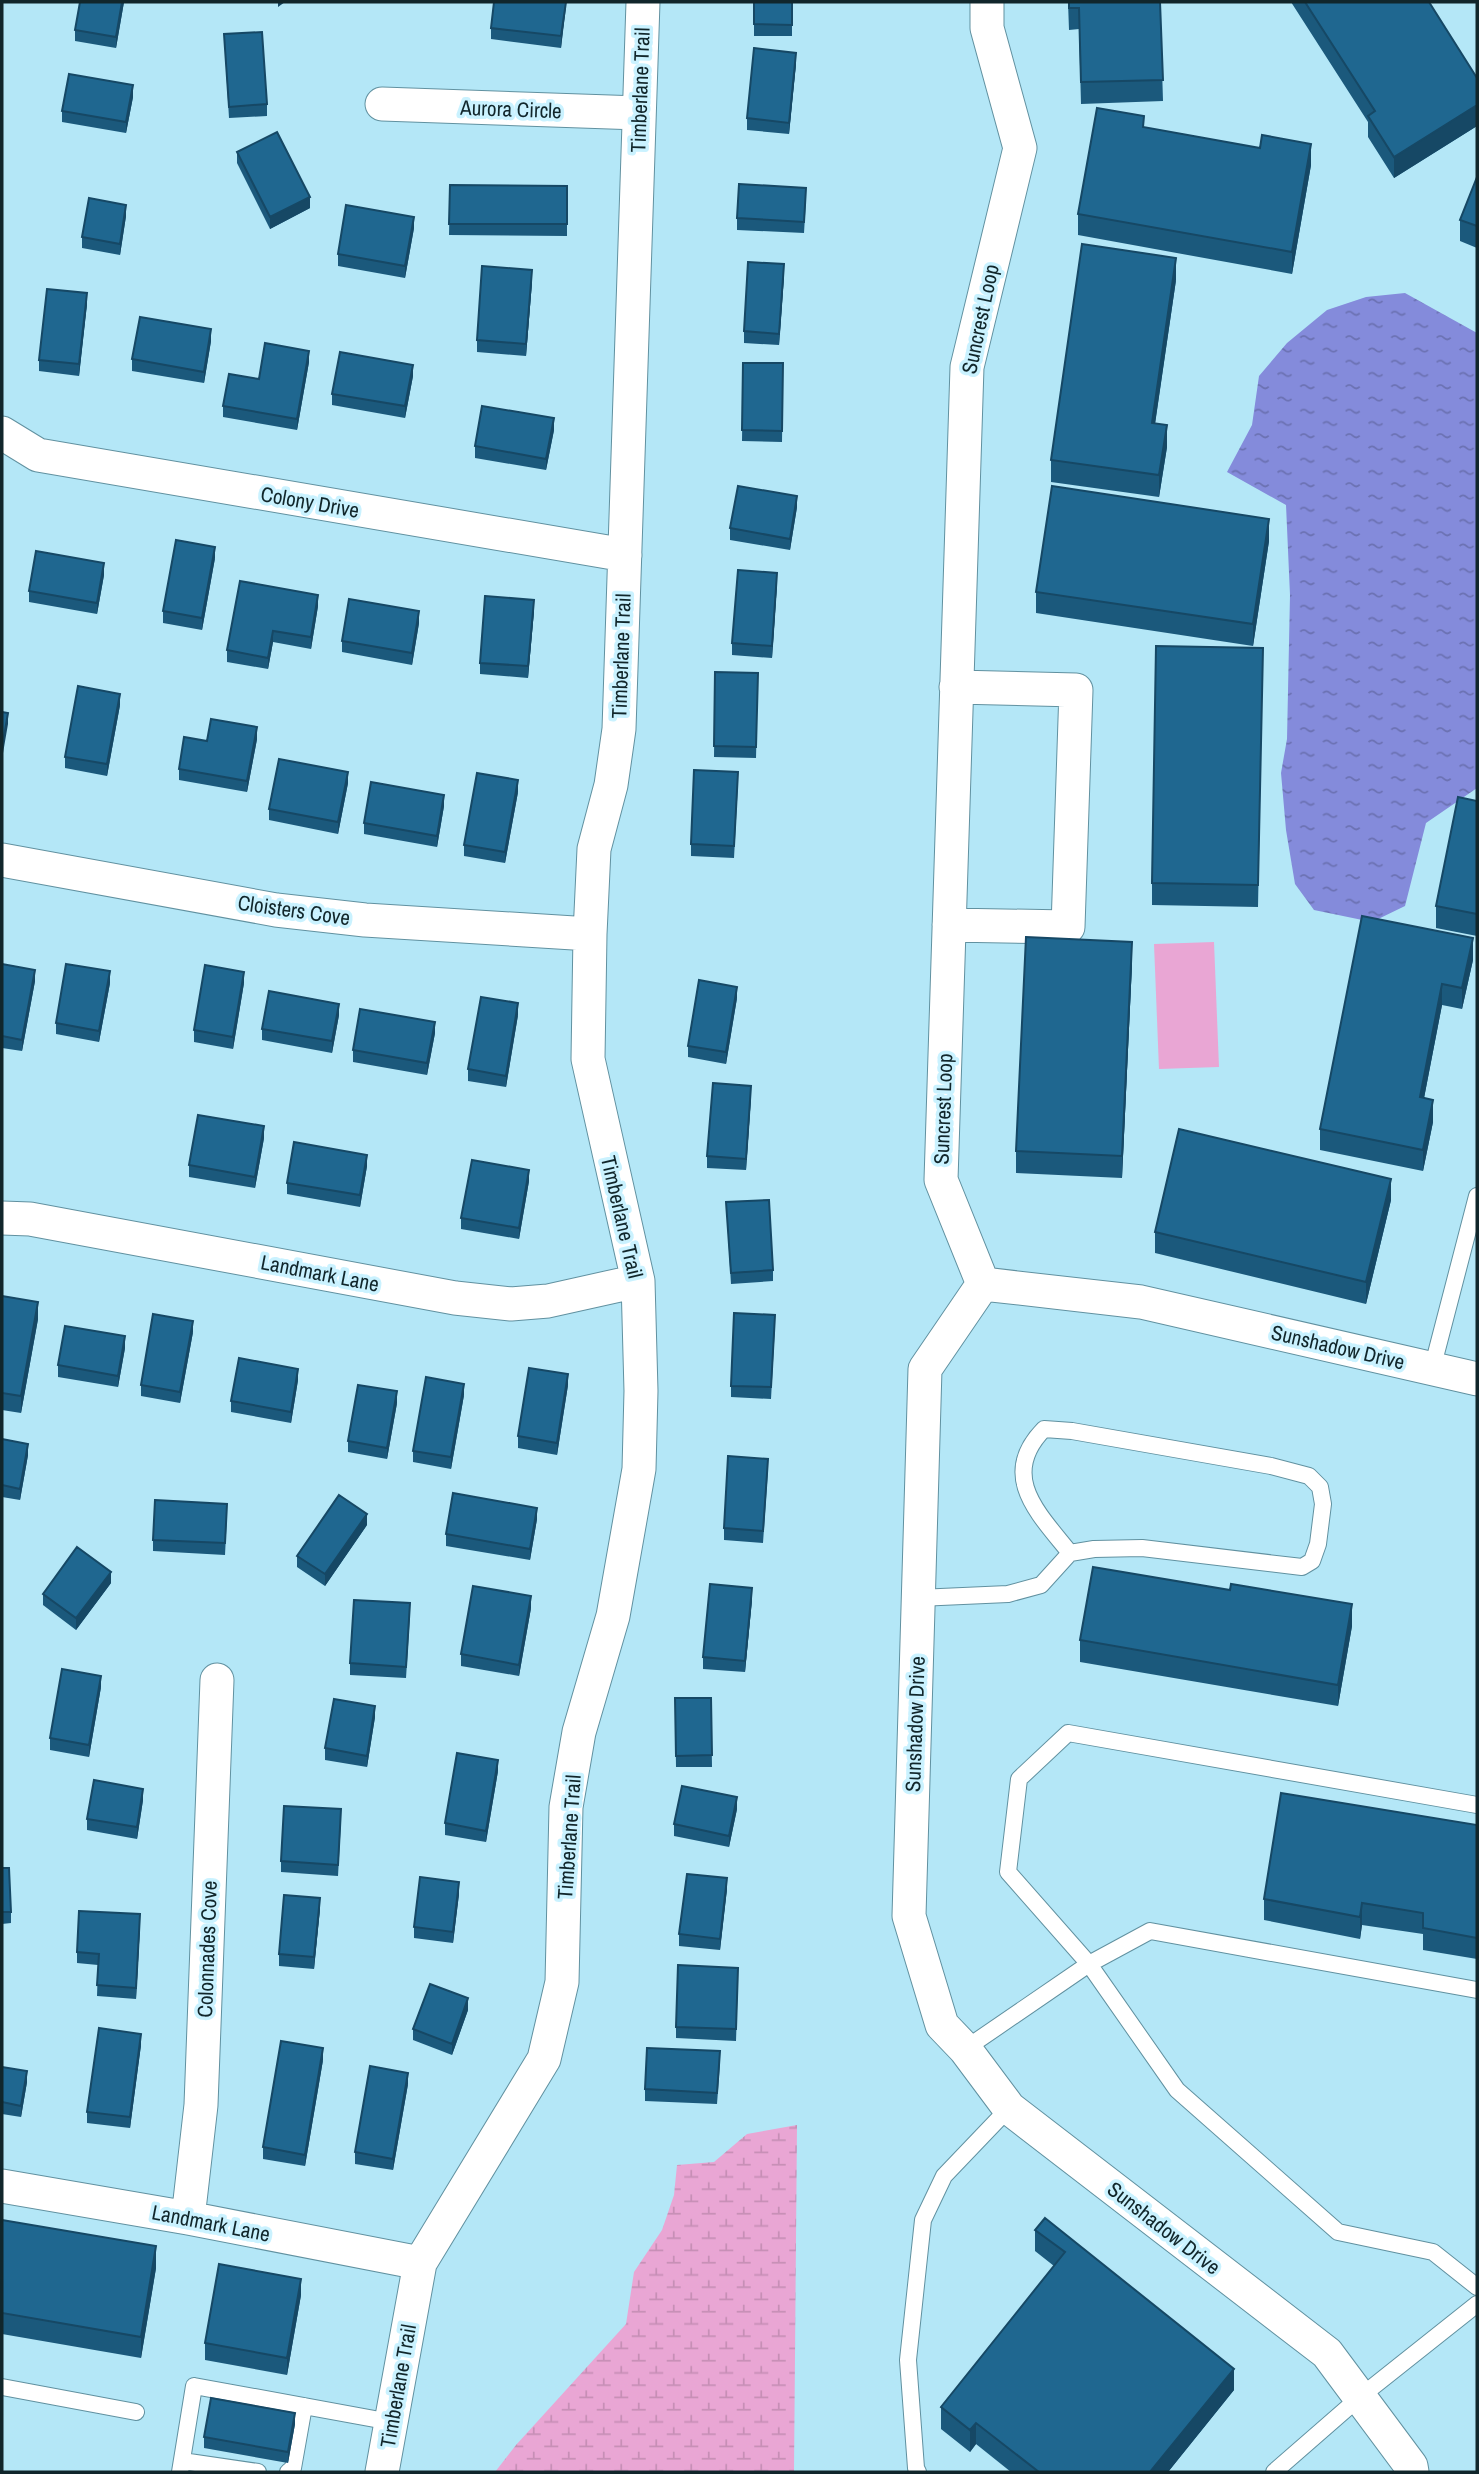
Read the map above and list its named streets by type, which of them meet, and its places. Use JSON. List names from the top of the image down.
{
  "streets": {
    "street": [
      "Timberlane Trail",
      "Aurora Circle",
      "Suncrest Loop",
      "Colony Drive",
      "Cloisters Cove",
      "Landmark Lane",
      "Sunshadow Drive",
      "Colonnades Cove"
    ]
  },
  "crossings": [
    ["Timberlane Trail", "Aurora Circle"],
    ["Timberlane Trail", "Colony Drive"],
    ["Timberlane Trail", "Cloisters Cove"],
    ["Timberlane Trail", "Landmark Lane"],
    ["Suncrest Loop", "Sunshadow Drive"],
    ["Landmark Lane", "Colonnades Cove"]
  ]
}
